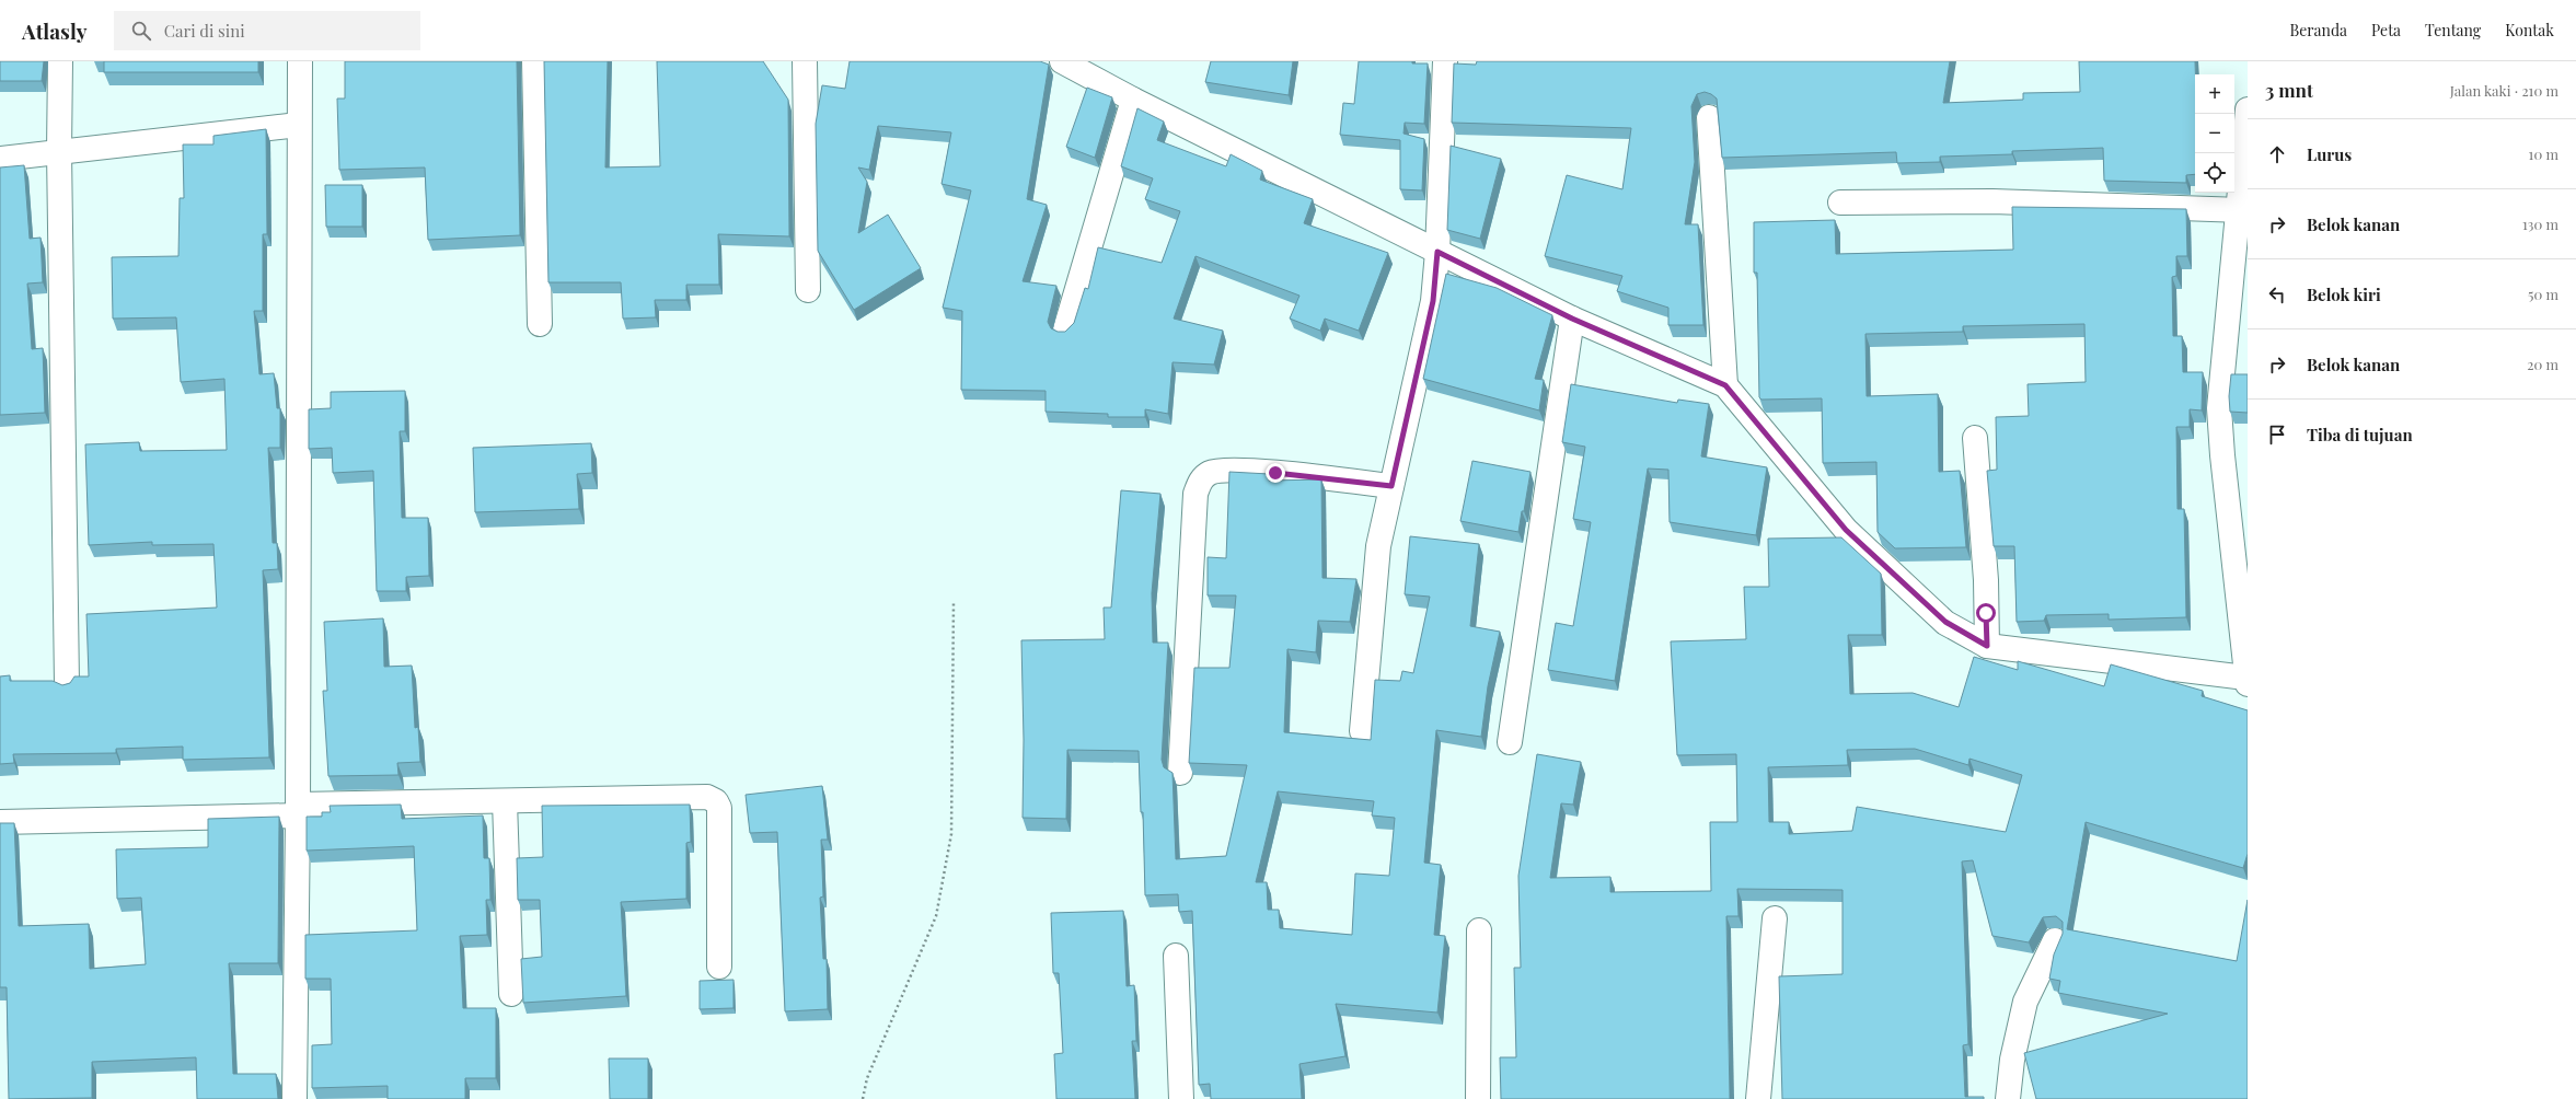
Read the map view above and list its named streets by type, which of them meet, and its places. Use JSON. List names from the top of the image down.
{
  "page": {
    "header": "Atlasly",
    "search": "Cari di sini",
    "nav": [
      "Beranda",
      "Peta",
      "Tentang",
      "Kontak"
    ],
    "heading": ["3 mnt", "Jalan kaki · 210 m"],
    "map_buttons": ["+", "−"],
    "list": [
      ["Lurus", "10 m"],
      ["Belok kanan", "130 m"],
      ["Belok kiri", "50 m"],
      ["Belok kanan", "20 m"],
      "Tiba di tujuan"
    ]
  }
}
